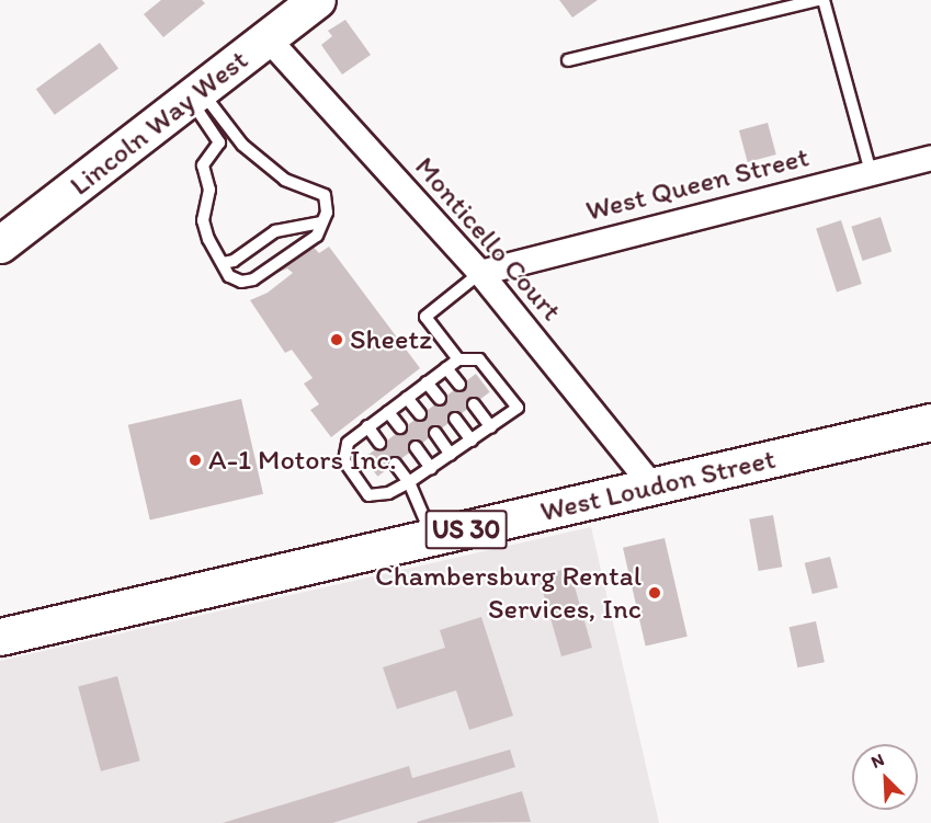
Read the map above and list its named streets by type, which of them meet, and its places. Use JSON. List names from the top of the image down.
{
  "streets": {
    "highway": ["Lincoln Way West", "West Loudon Street", "US 30"],
    "street": ["West Queen Street", "Monticello Court"]
  },
  "crossings": [
    ["Lincoln Way West", "Monticello Court"],
    ["West Queen Street", "Monticello Court"],
    ["Monticello Court", "West Loudon Street"]
  ],
  "places": ["Sheetz", "A-1 Motors Inc.", "Chambersburg Rental Services, Inc"],
  "north": "top left"
}
